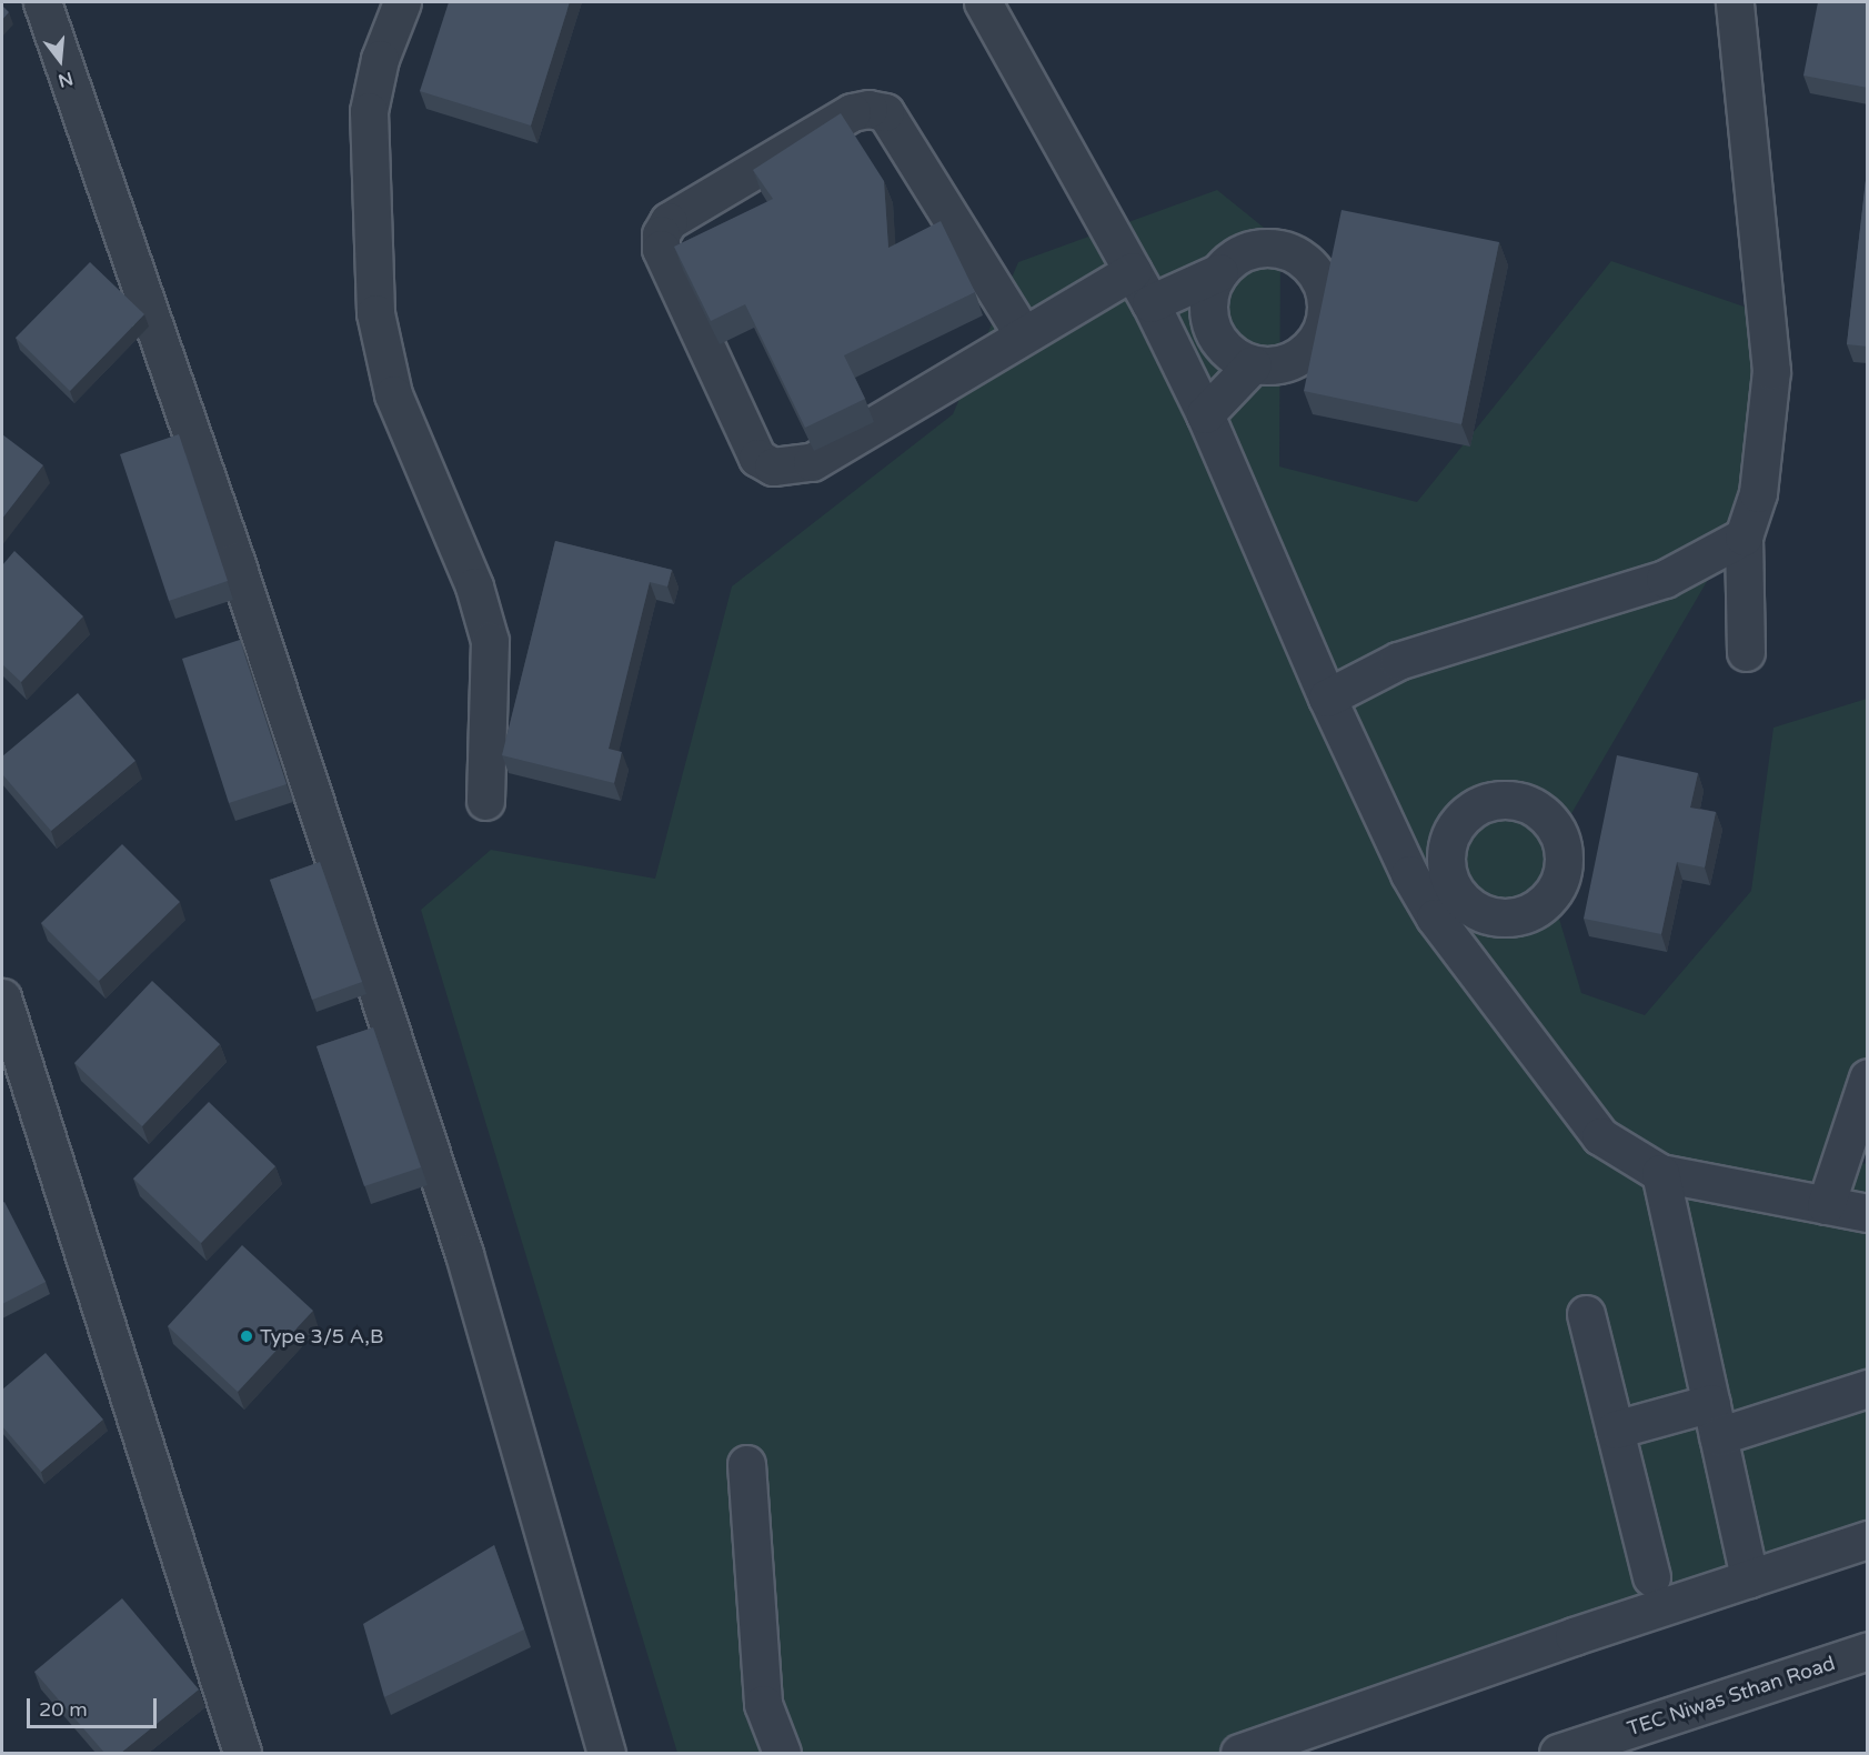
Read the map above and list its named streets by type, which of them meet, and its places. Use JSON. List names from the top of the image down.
{
  "streets": {
    "street": ["TEC Niwas Sthan Road"]
  },
  "places": ["Type 3/5 A,B"],
  "scale_bar": "20 m",
  "north": "bottom"
}
